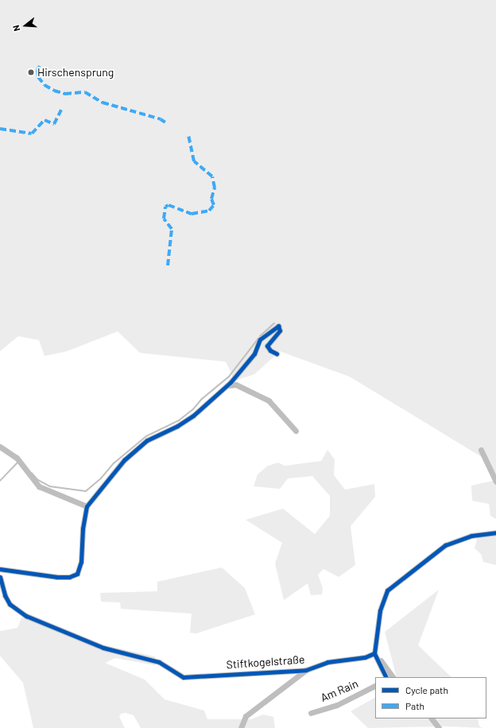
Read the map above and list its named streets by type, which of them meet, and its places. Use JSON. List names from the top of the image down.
{
  "streets": {
    "street": ["Stiftkogelstraße", "Am Rain"]
  },
  "places": ["Hirschensprung"],
  "legend": ["Cycle path", "Path"],
  "north": "left"
}
